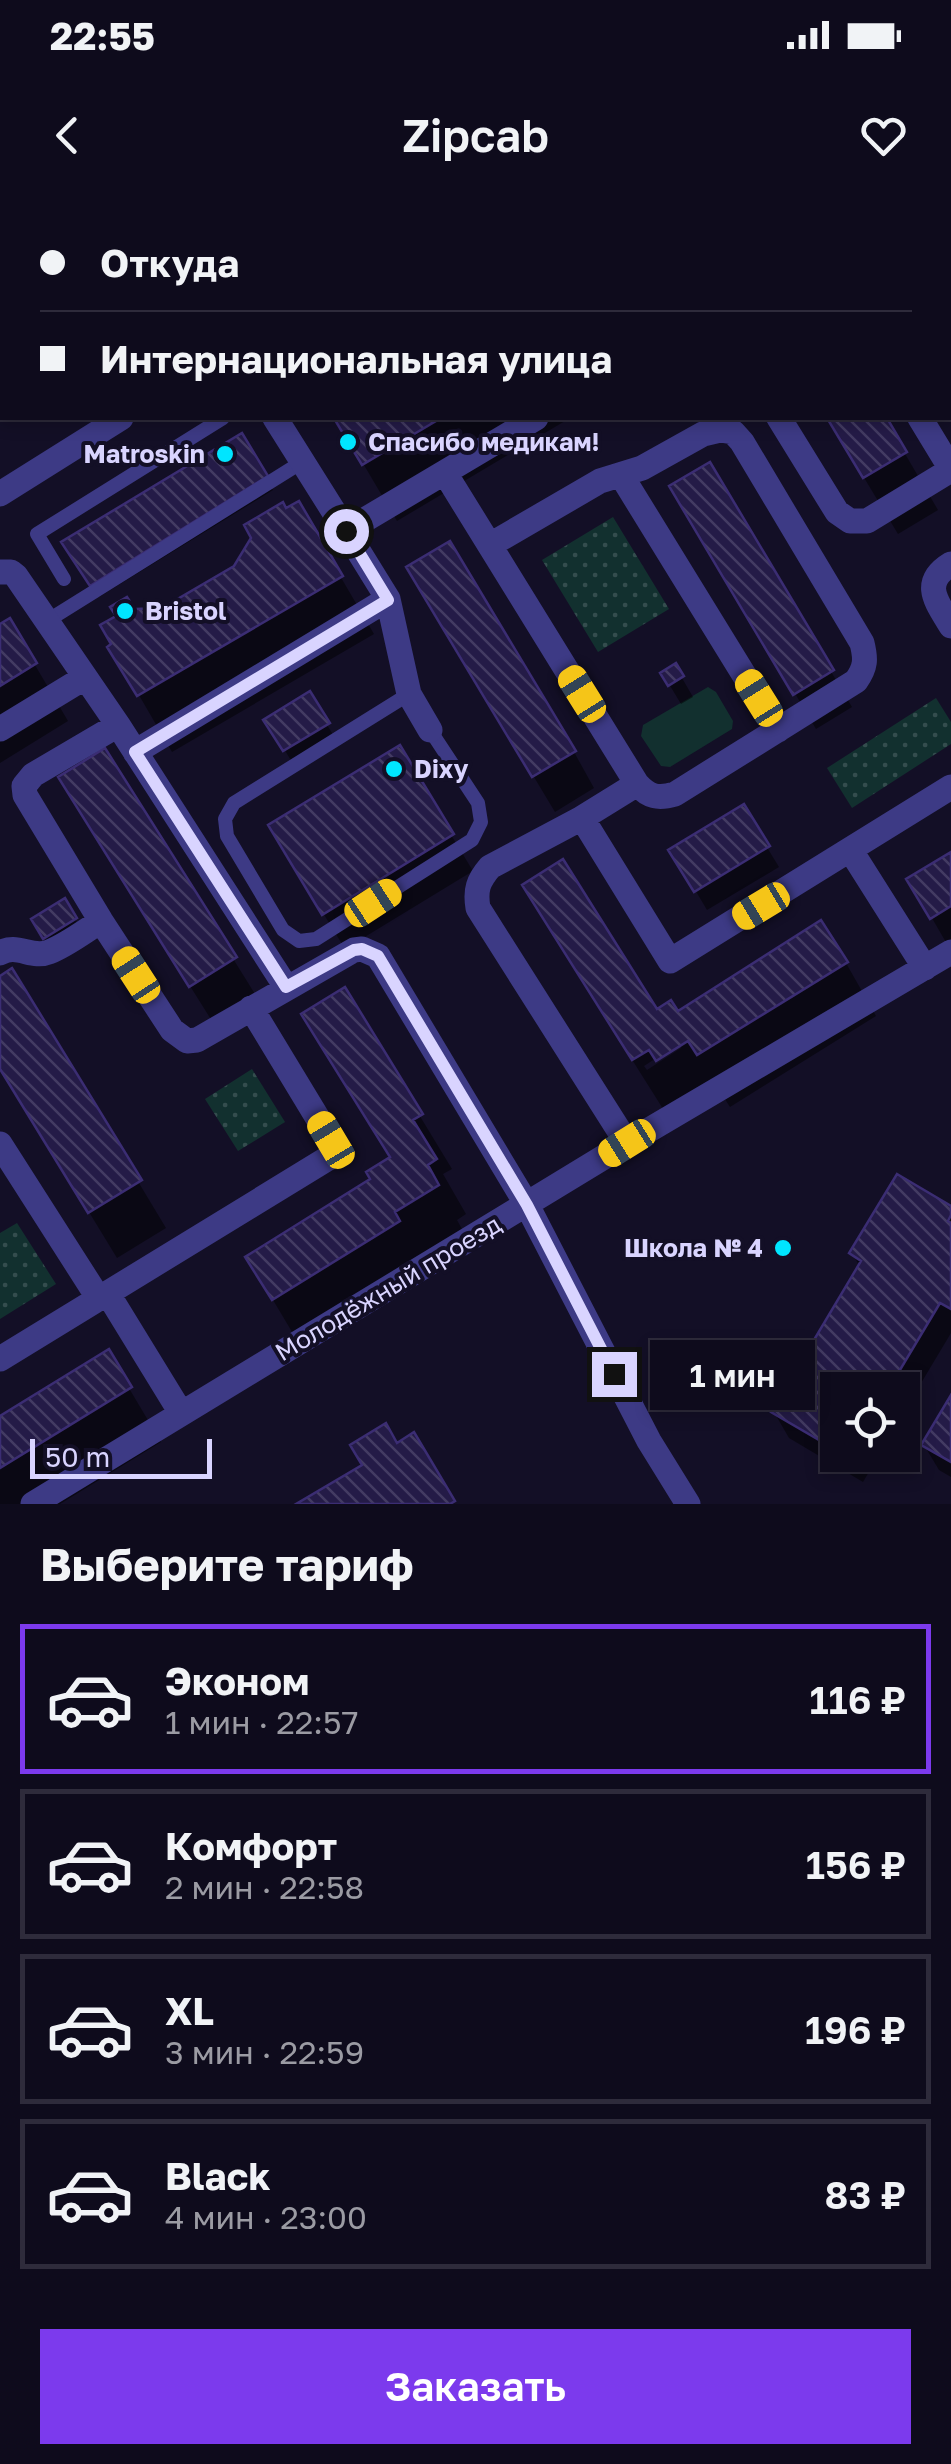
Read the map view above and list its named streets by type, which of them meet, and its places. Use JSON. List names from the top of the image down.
{
  "streets": {
    "street": ["Молодёжный проезд"]
  },
  "places": [
    "Спасибо медикам!",
    "Matroskin",
    "Bristol",
    "Dixy",
    "Школа № 4"
  ],
  "scale_bar": "50 m",
  "page": {
    "status": "22:55",
    "header": "Zipcab",
    "banner": ["Откуда", "Интернациональная улица"],
    "bubble": "1 мин",
    "scale": "50 m",
    "heading": "Выберите тариф",
    "list": [
      {
        "name": "Эконом",
        "note": "1 мин · 22:57",
        "value": "116 ₽"
      },
      {
        "name": "Комфорт",
        "note": "2 мин · 22:58",
        "value": "156 ₽"
      },
      {
        "name": "XL",
        "note": "3 мин · 22:59",
        "value": "196 ₽"
      },
      {
        "name": "Black",
        "note": "4 мин · 23:00",
        "value": "83 ₽"
      }
    ],
    "buttons": "Заказать"
  }
}
